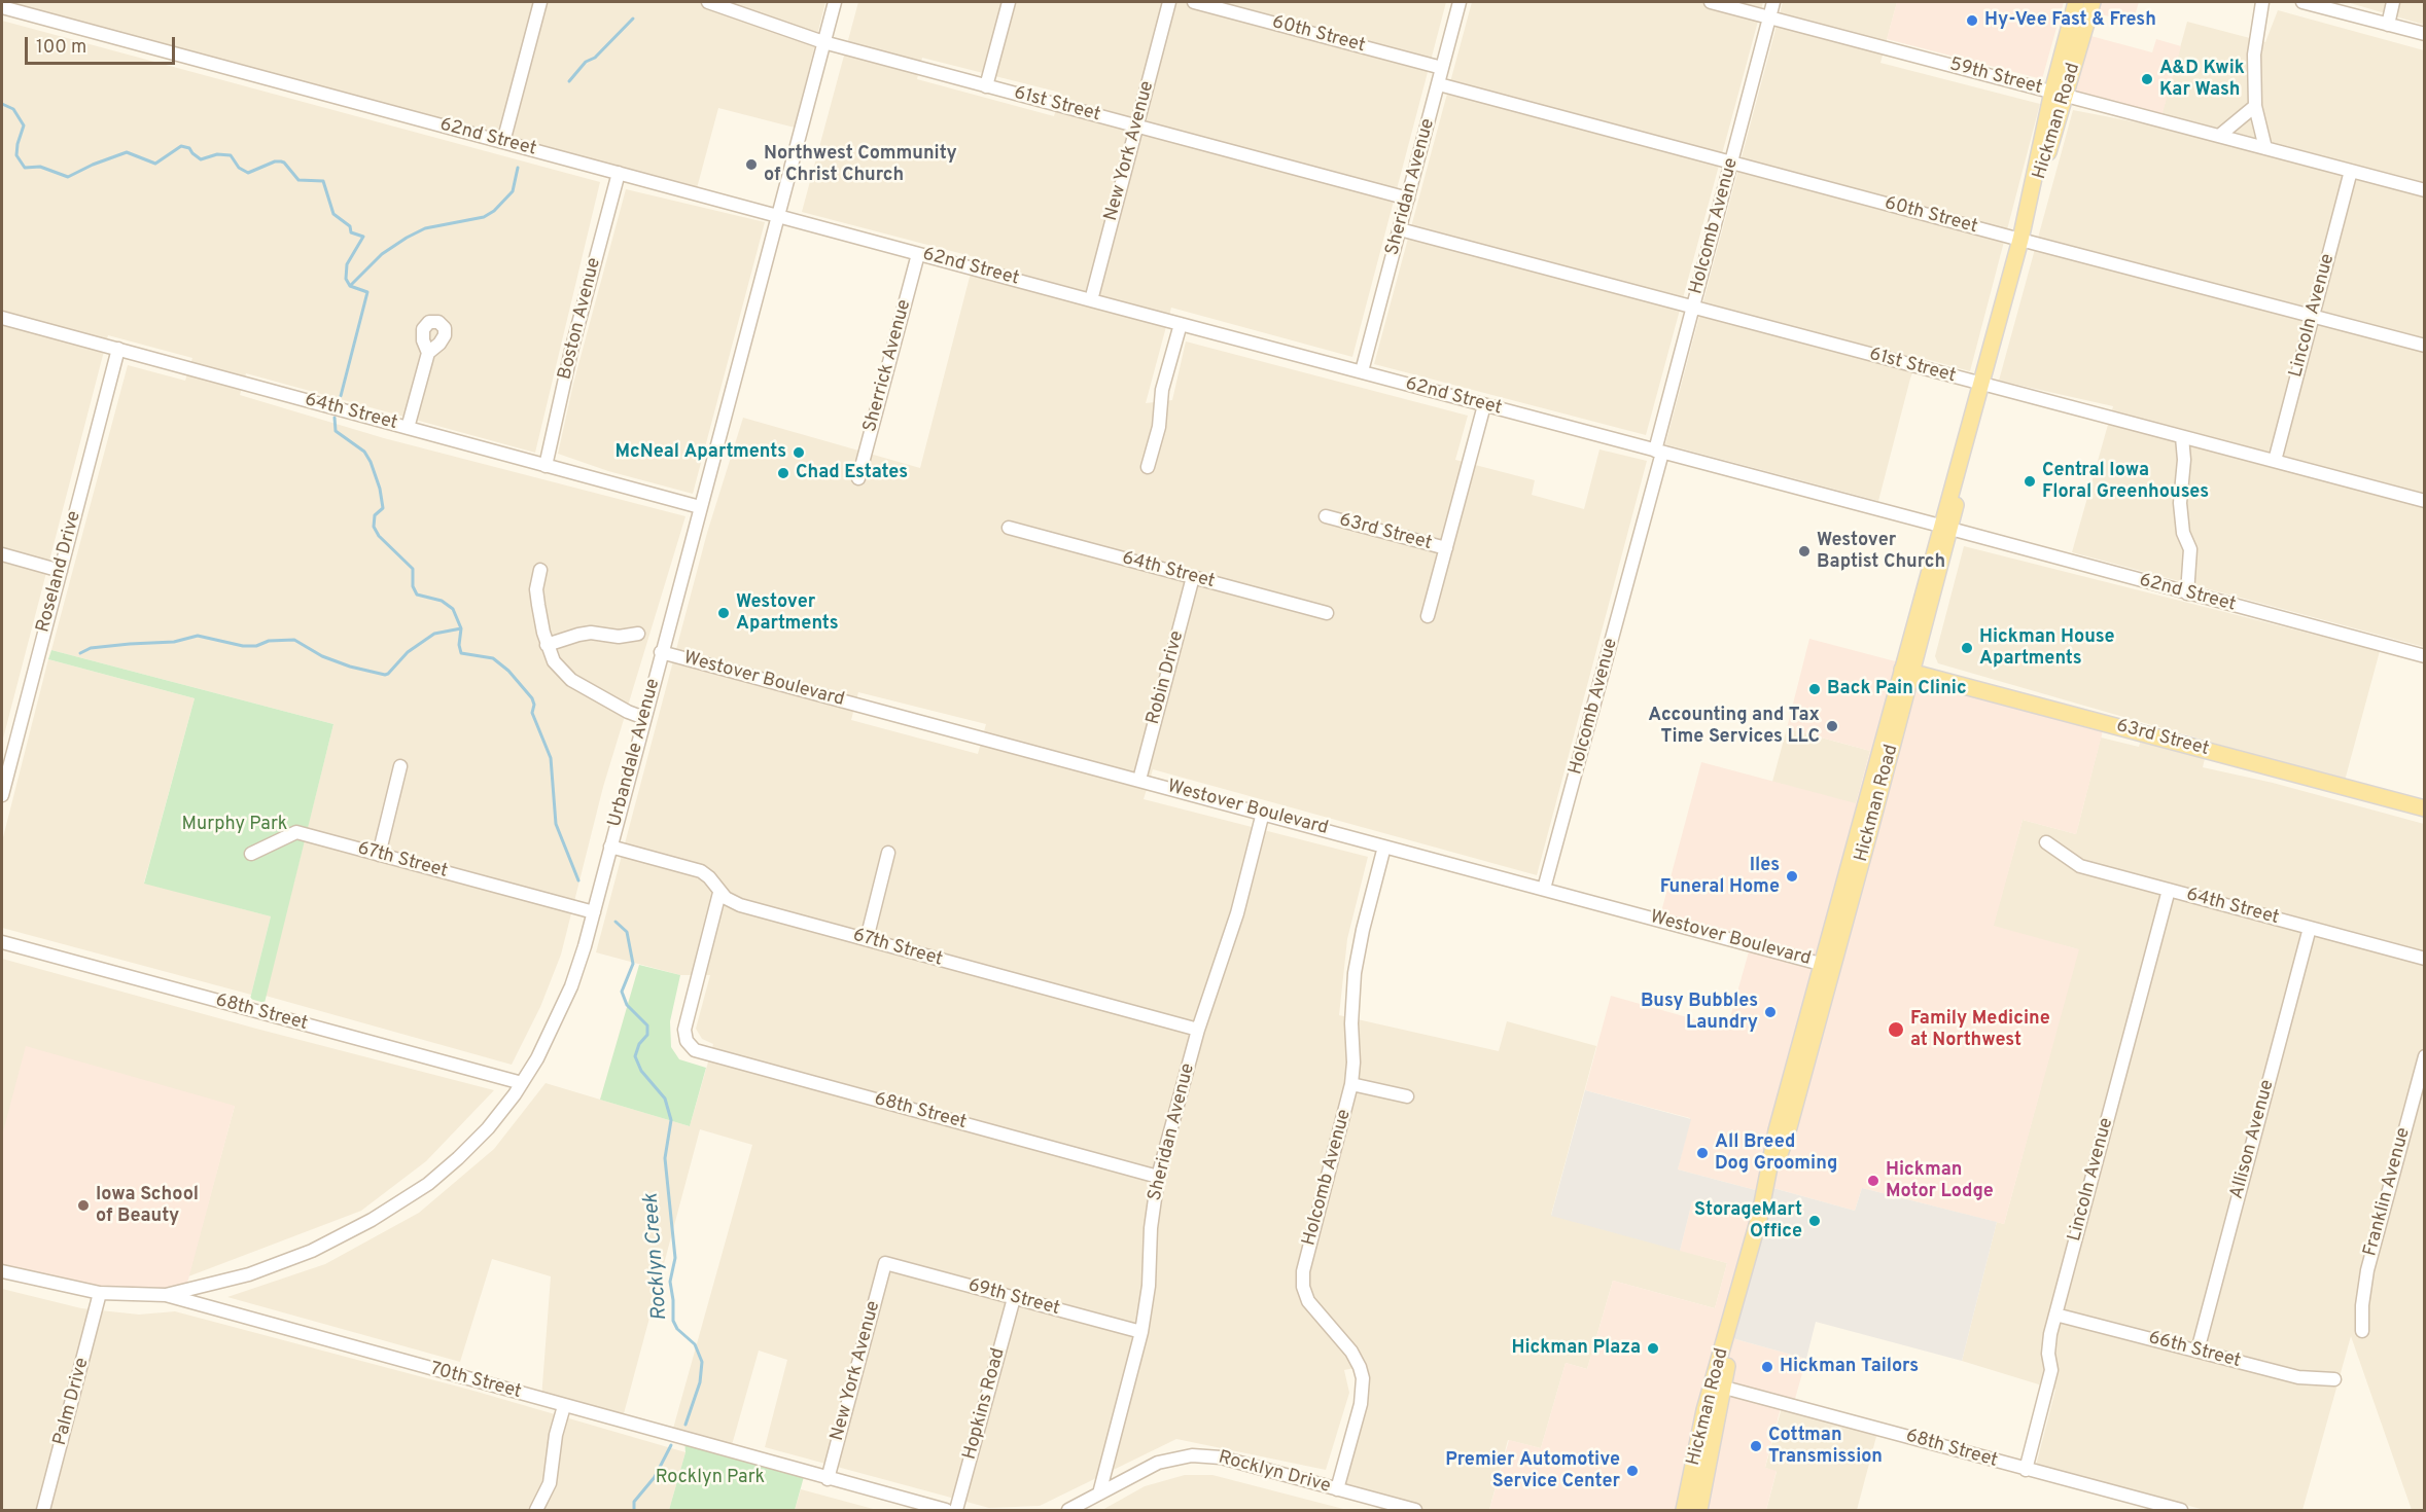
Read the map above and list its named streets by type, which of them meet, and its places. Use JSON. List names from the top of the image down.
{
  "streets": {
    "main road": ["Hickman Road", "63rd Street"],
    "street": [
      "60th Street",
      "59th Street",
      "61st Street",
      "62nd Street",
      "New York Avenue",
      "Sheridan Avenue",
      "Holcomb Avenue",
      "Lincoln Avenue",
      "Boston Avenue",
      "Sherrick Avenue",
      "64th Street",
      "Roseland Drive",
      "Robin Drive",
      "Westover Boulevard",
      "Urbandale Avenue",
      "67th Street",
      "68th Street",
      "Allison Avenue",
      "Franklin Avenue",
      "69th Street",
      "66th Street",
      "70th Street",
      "Palm Drive",
      "Hopkins Road",
      "Rocklyn Drive"
    ]
  },
  "crossings": [
    ["60th Street", "Hickman Road"],
    ["60th Street", "Sheridan Avenue"],
    ["60th Street", "Holcomb Avenue"],
    ["60th Street", "Lincoln Avenue"],
    ["59th Street", "Hickman Road"],
    ["59th Street", "Holcomb Avenue"],
    ["59th Street", "Lincoln Avenue"],
    ["61st Street", "Hickman Road"],
    ["61st Street", "New York Avenue"],
    ["61st Street", "Sheridan Avenue"],
    ["61st Street", "Holcomb Avenue"],
    ["61st Street", "Lincoln Avenue"],
    ["61st Street", "Urbandale Avenue"],
    ["Hickman Road", "62nd Street"],
    ["Hickman Road", "63rd Street"],
    ["Hickman Road", "Westover Boulevard"],
    ["Hickman Road", "68th Street"],
    ["62nd Street", "New York Avenue"],
    ["62nd Street", "Sheridan Avenue"],
    ["62nd Street", "Holcomb Avenue"],
    ["62nd Street", "Boston Avenue"],
    ["62nd Street", "Sherrick Avenue"],
    ["62nd Street", "Urbandale Avenue"],
    ["New York Avenue", "69th Street"],
    ["New York Avenue", "70th Street"],
    ["Sheridan Avenue", "Westover Boulevard"],
    ["Sheridan Avenue", "67th Street"],
    ["Sheridan Avenue", "68th Street"],
    ["Sheridan Avenue", "69th Street"],
    ["Sheridan Avenue", "Rocklyn Drive"],
    ["Holcomb Avenue", "Westover Boulevard"],
    ["Holcomb Avenue", "Rocklyn Drive"],
    ["Lincoln Avenue", "64th Street"],
    ["Lincoln Avenue", "68th Street"],
    ["Lincoln Avenue", "66th Street"],
    ["Boston Avenue", "64th Street"],
    ["64th Street", "Roseland Drive"],
    ["64th Street", "Robin Drive"],
    ["64th Street", "Urbandale Avenue"],
    ["64th Street", "Allison Avenue"],
    ["Robin Drive", "Westover Boulevard"],
    ["Westover Boulevard", "Urbandale Avenue"],
    ["Urbandale Avenue", "67th Street"],
    ["Urbandale Avenue", "68th Street"],
    ["Urbandale Avenue", "70th Street"],
    ["67th Street", "68th Street"],
    ["Allison Avenue", "66th Street"],
    ["69th Street", "Hopkins Road"],
    ["70th Street", "Palm Drive"]
  ],
  "water": ["Rocklyn Creek"],
  "parks": ["Murphy Park", "Rocklyn Park"],
  "places": [
    "Hy-Vee Fast & Fresh",
    "A&D Kwik Kar Wash",
    "Northwest Community of Christ Church",
    "McNeal Apartments",
    "Chad Estates",
    "Central Iowa Floral Greenhouses",
    "Westover Baptist Church",
    "Westover Apartments",
    "Hickman House Apartments",
    "Back Pain Clinic",
    "Accounting and Tax Time Services LLC",
    "Iles Funeral Home",
    "Busy Bubbles Laundry",
    "Family Medicine at Northwest",
    "All Breed Dog Grooming",
    "Hickman Motor Lodge",
    "Iowa School of Beauty",
    "StorageMart Office",
    "Hickman Plaza",
    "Hickman Tailors",
    "Cottman Transmission",
    "Premier Automotive Service Center"
  ],
  "scale_bar": "100 m"
}
